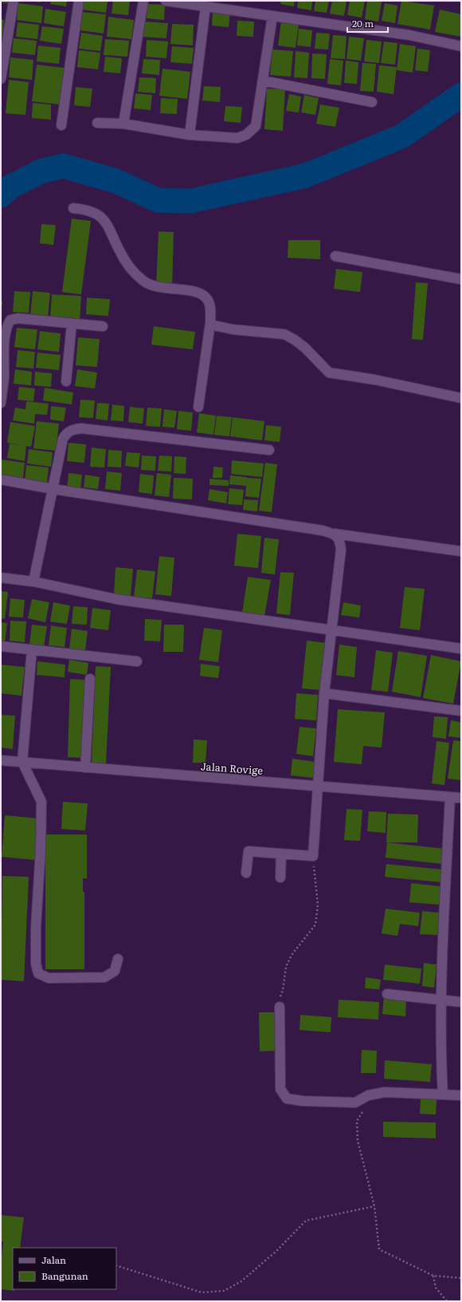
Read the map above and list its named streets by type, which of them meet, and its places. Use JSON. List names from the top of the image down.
{
  "streets": {
    "street": ["Jalan Rovige"]
  },
  "legend": ["Jalan", "Bangunan"],
  "scale_bar": "20 m"
}
